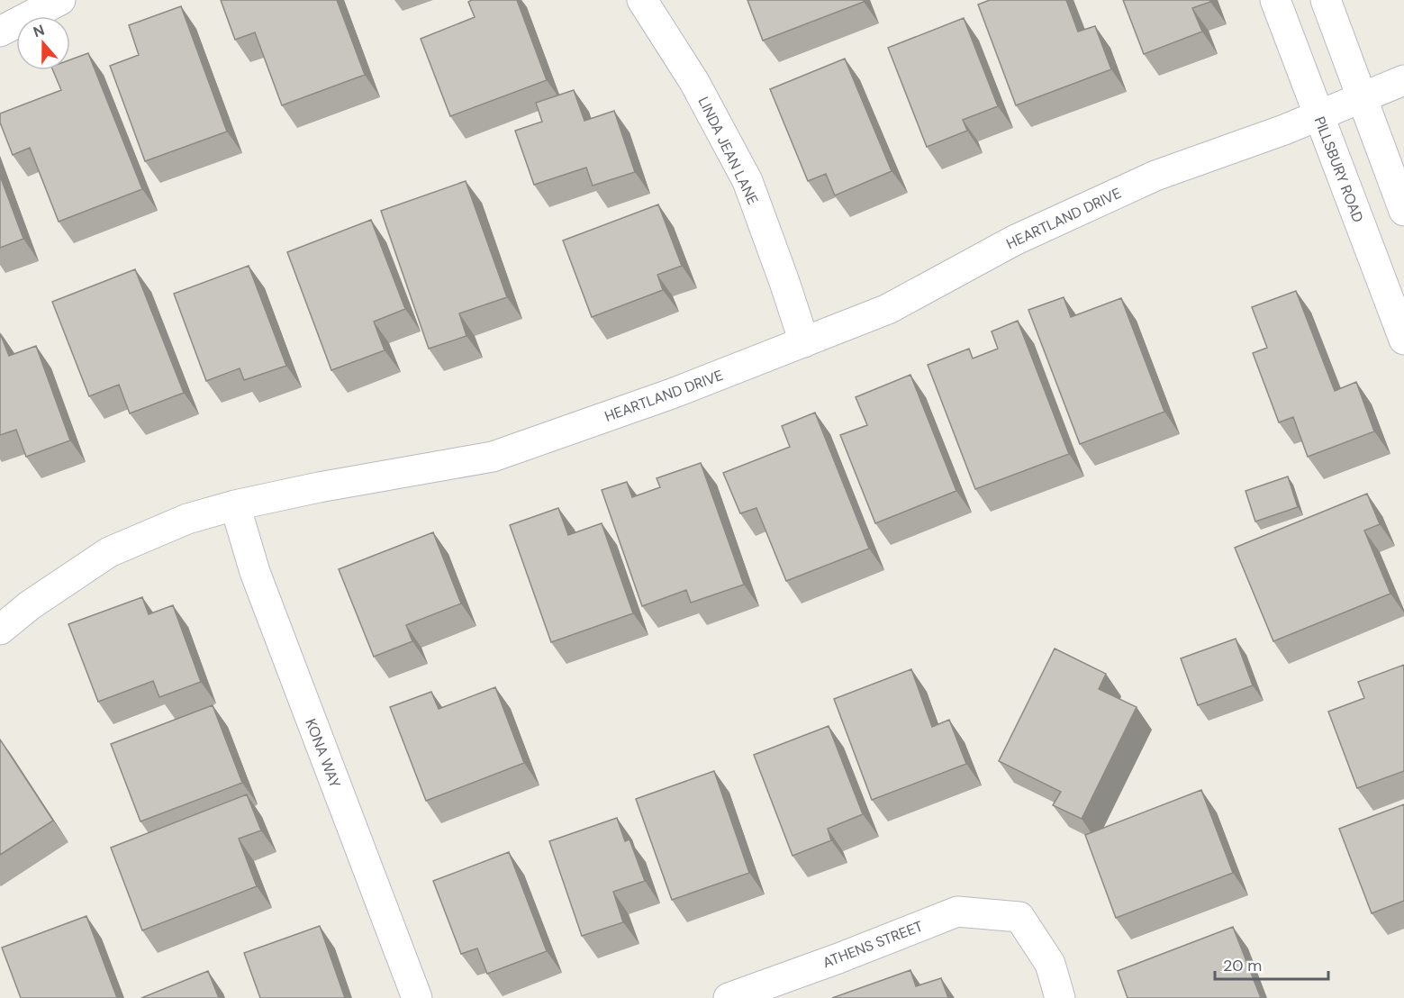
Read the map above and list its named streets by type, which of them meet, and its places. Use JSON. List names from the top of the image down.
{
  "streets": {
    "street": [
      "LINDA JEAN LANE",
      "PILLSBURY ROAD",
      "HEARTLAND DRIVE",
      "KONA WAY",
      "ATHENS STREET"
    ]
  },
  "crossings": [
    ["LINDA JEAN LANE", "HEARTLAND DRIVE"],
    ["PILLSBURY ROAD", "HEARTLAND DRIVE"],
    ["HEARTLAND DRIVE", "KONA WAY"]
  ],
  "scale_bar": "20 m",
  "north": "top"
}
